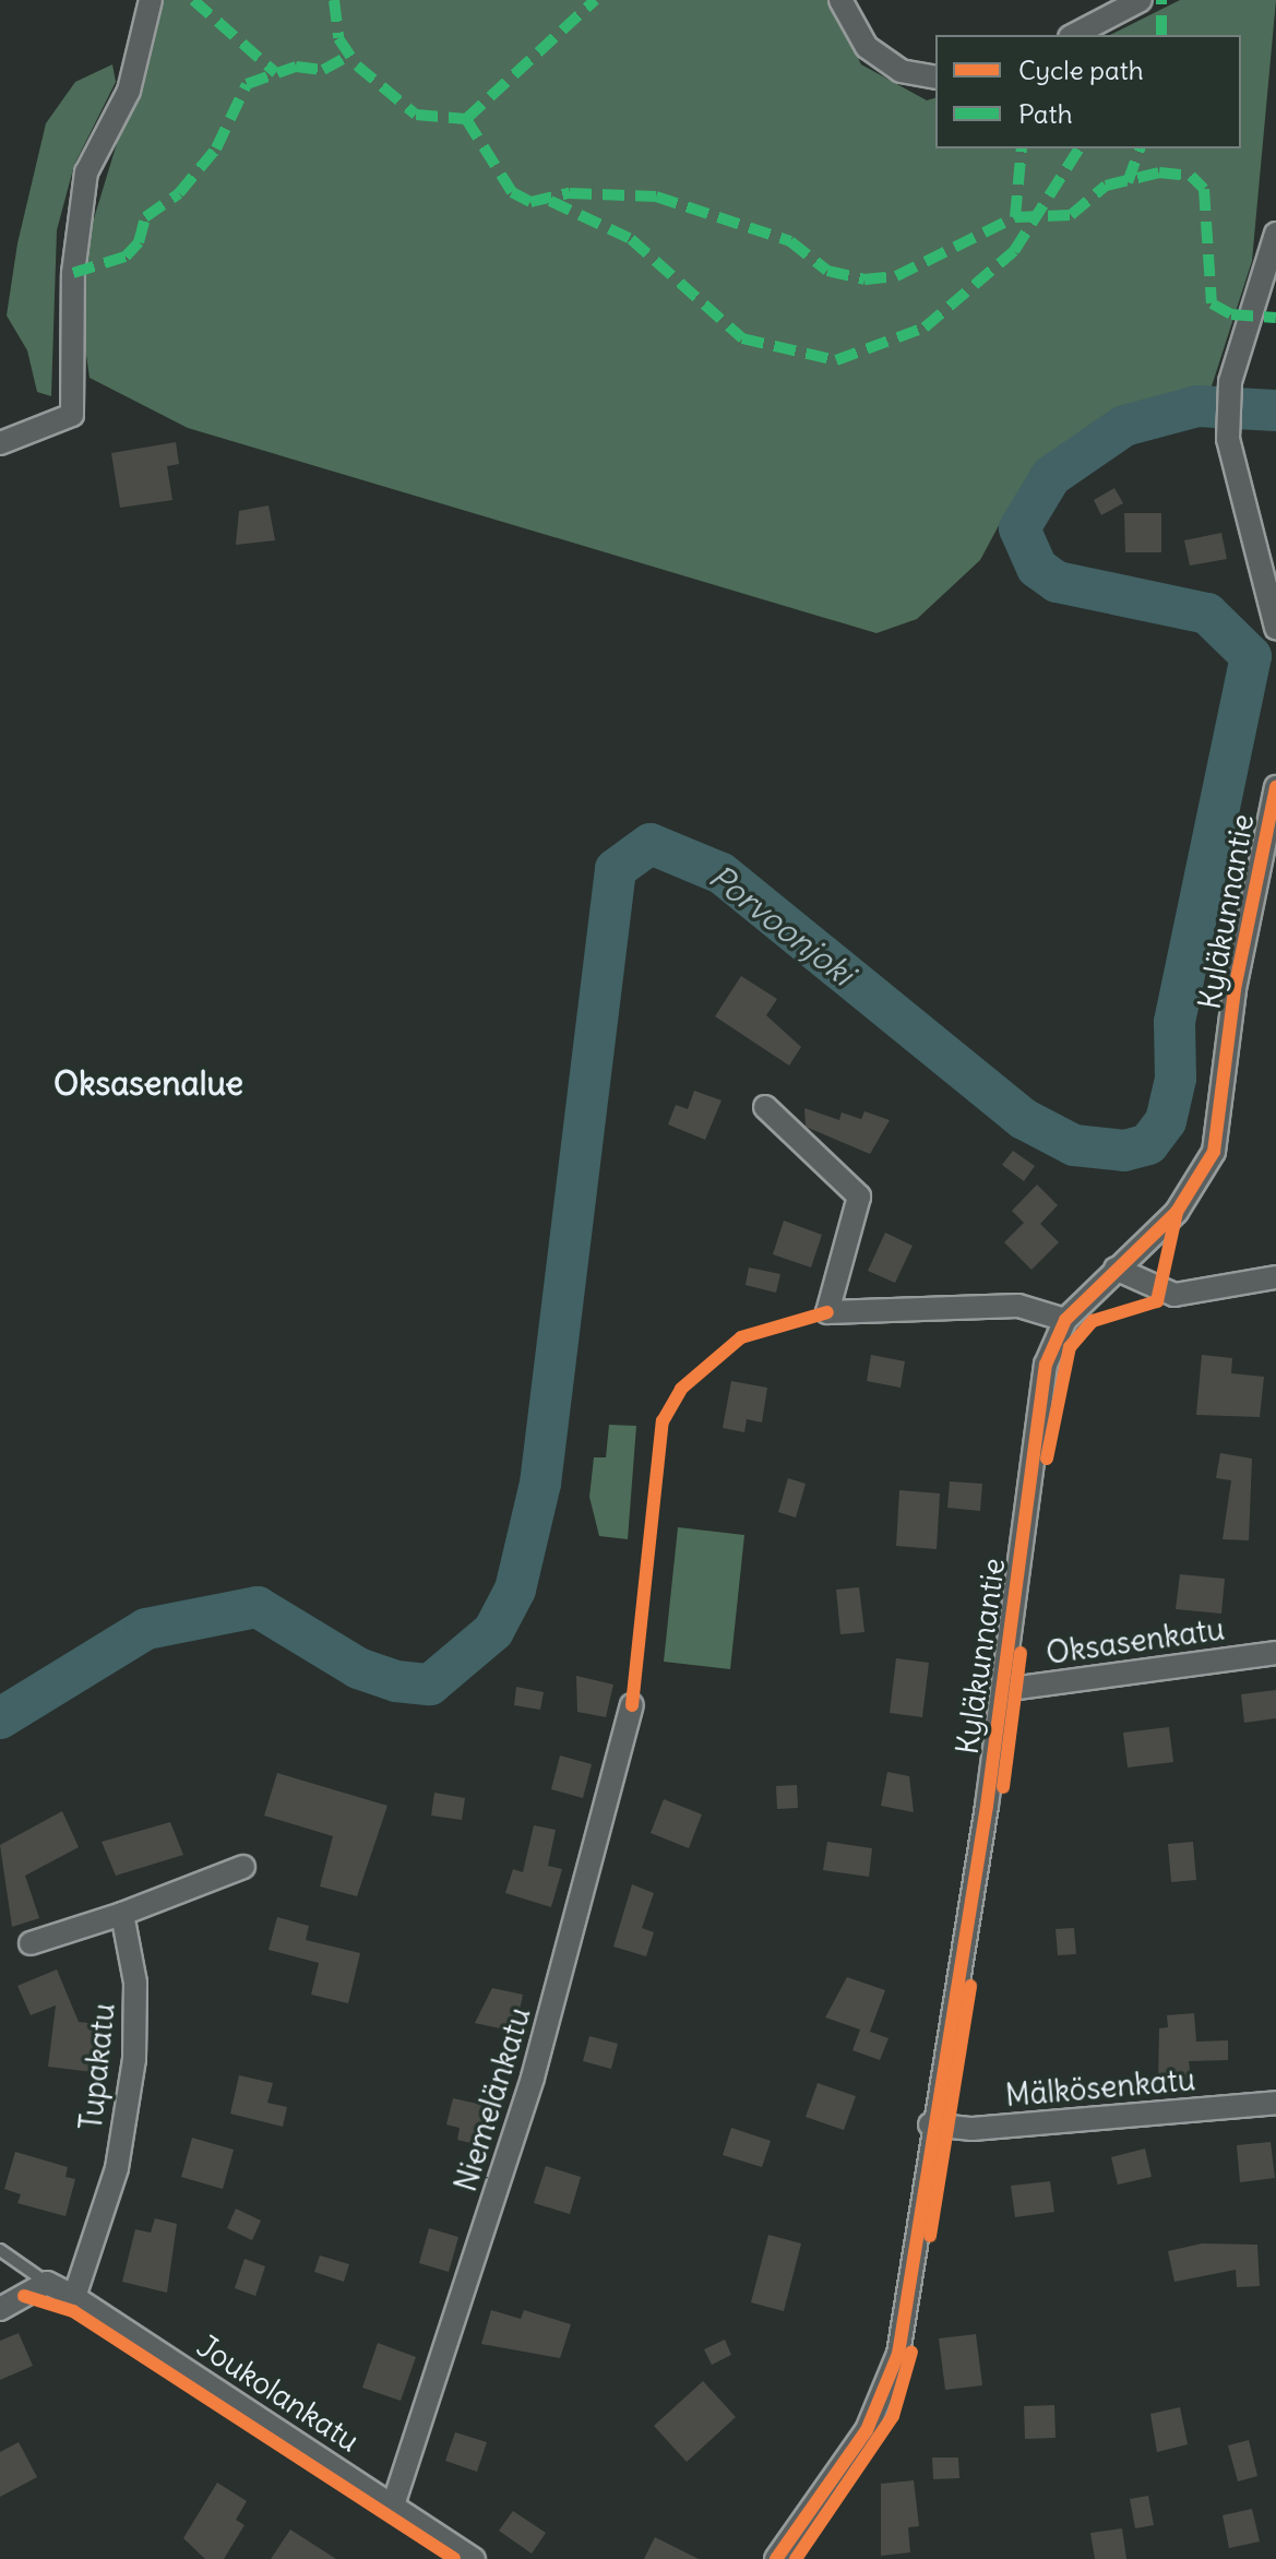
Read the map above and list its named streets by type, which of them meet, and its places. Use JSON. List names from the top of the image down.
{
  "streets": {
    "street": [
      "Kyläkunnantie",
      "Oksasenkatu",
      "Tupakatu",
      "Mälkösenkatu",
      "Niemelänkatu",
      "Joukolankatu"
    ]
  },
  "crossings": [
    ["Kyläkunnantie", "Oksasenkatu"],
    ["Kyläkunnantie", "Mälkösenkatu"],
    ["Tupakatu", "Joukolankatu"],
    ["Niemelänkatu", "Joukolankatu"]
  ],
  "districts": ["Oksasenalue"],
  "water": ["Porvoonjoki"],
  "legend": ["Cycle path", "Path"]
}
